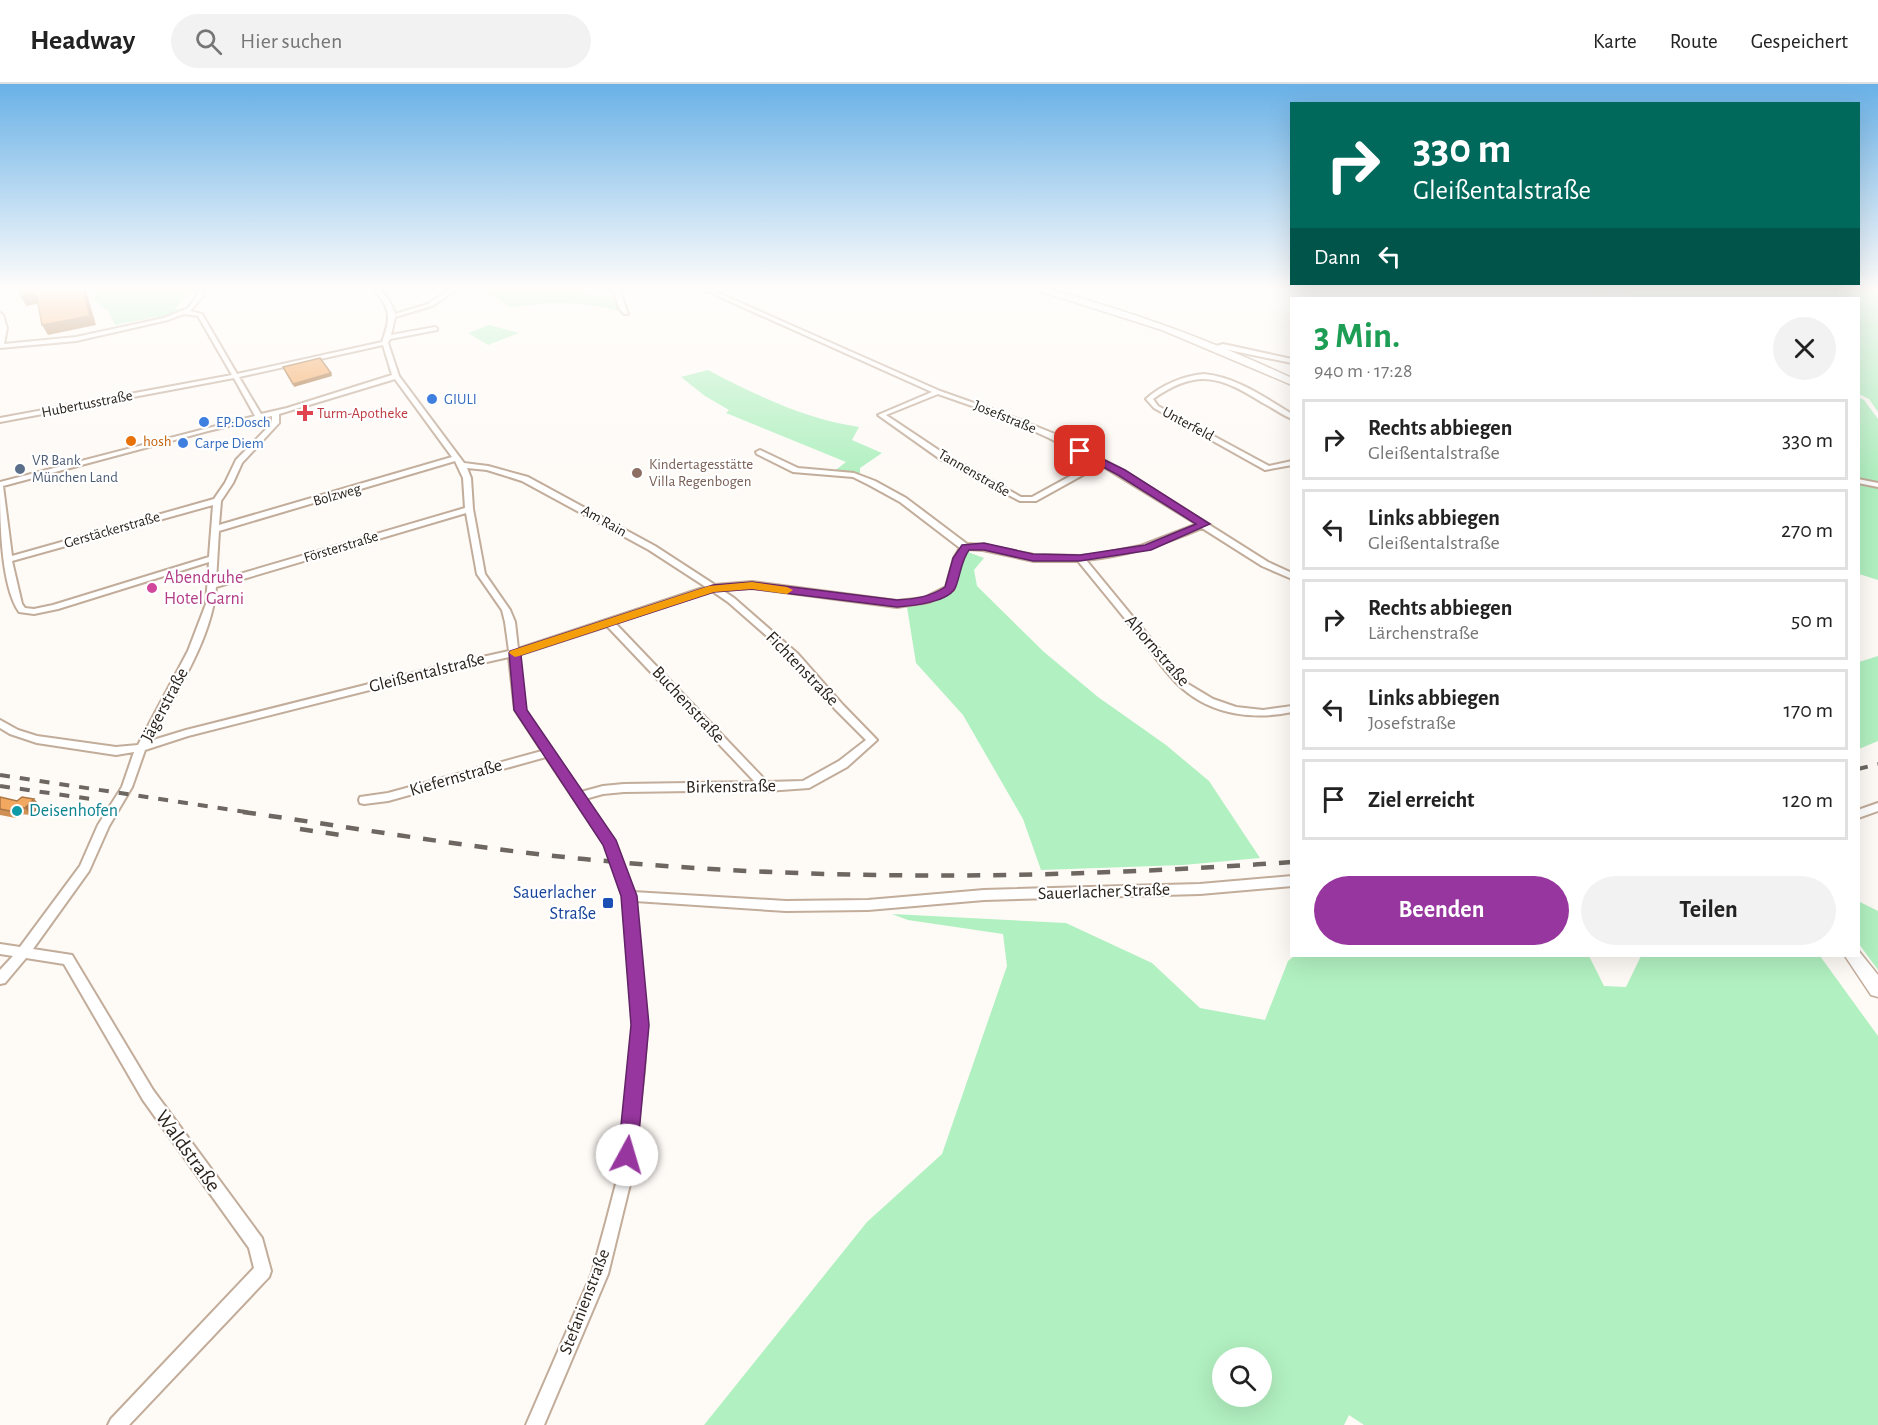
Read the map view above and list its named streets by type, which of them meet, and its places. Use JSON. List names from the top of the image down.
{
  "streets": {
    "street": [
      "Hubertusstraße",
      "Josefstraße",
      "Unterfeld",
      "Tannenstraße",
      "Bolzweg",
      "Am Rain",
      "Gerstäckerstraße",
      "Försterstraße",
      "Ahornstraße",
      "Fichtenstraße",
      "Gleißentalstraße",
      "Jägerstraße",
      "Buchenstraße",
      "Kiefernstraße",
      "Birkenstraße",
      "Sauerlacher Straße",
      "Waldstraße",
      "Stefanienstraße"
    ]
  },
  "crossings": [
    ["Josefstraße", "Tannenstraße"],
    ["Bolzweg", "Am Rain"],
    ["Bolzweg", "Jägerstraße"],
    ["Bolzweg", "Stefanienstraße"],
    ["Am Rain", "Fichtenstraße"],
    ["Am Rain", "Gleißentalstraße"],
    ["Am Rain", "Stefanienstraße"],
    ["Gerstäckerstraße", "Jägerstraße"],
    ["Försterstraße", "Jägerstraße"],
    ["Försterstraße", "Stefanienstraße"],
    ["Fichtenstraße", "Gleißentalstraße"],
    ["Fichtenstraße", "Birkenstraße"],
    ["Gleißentalstraße", "Jägerstraße"],
    ["Gleißentalstraße", "Buchenstraße"],
    ["Gleißentalstraße", "Stefanienstraße"],
    ["Jägerstraße", "Waldstraße"],
    ["Buchenstraße", "Birkenstraße"],
    ["Kiefernstraße", "Stefanienstraße"],
    ["Birkenstraße", "Stefanienstraße"],
    ["Sauerlacher Straße", "Stefanienstraße"]
  ],
  "places": {
    "other": [
      "GIULI",
      "EP:Dosch",
      "hosh",
      "Carpe Diem",
      "VR Bank München Land",
      "Kindertagesstätte Villa Regenbogen",
      "Abendruhe Hotel Garni",
      "Deisenhofen"
    ],
    "health": ["Turm-Apotheke"],
    "transit": ["Sauerlacher Straße"]
  },
  "page": {
    "header": "Headway",
    "search": "Hier suchen",
    "nav": ["Karte", "Route", "Gespeichert"],
    "turn": ["330 m", "Gleißentalstraße"],
    "then": "Dann",
    "heading": ["3 Min.", "940 m · 17:28"],
    "list": [
      {
        "name": "Rechts abbiegen",
        "note": "Gleißentalstraße",
        "value": "330 m"
      },
      {
        "name": "Links abbiegen",
        "note": "Gleißentalstraße",
        "value": "270 m"
      },
      {
        "name": "Rechts abbiegen",
        "note": "Lärchenstraße",
        "value": "50 m"
      },
      {
        "name": "Links abbiegen",
        "note": "Josefstraße",
        "value": "170 m"
      },
      {
        "name": "Ziel erreicht",
        "value": "120 m"
      }
    ],
    "buttons": ["Beenden", "Teilen"]
  }
}
